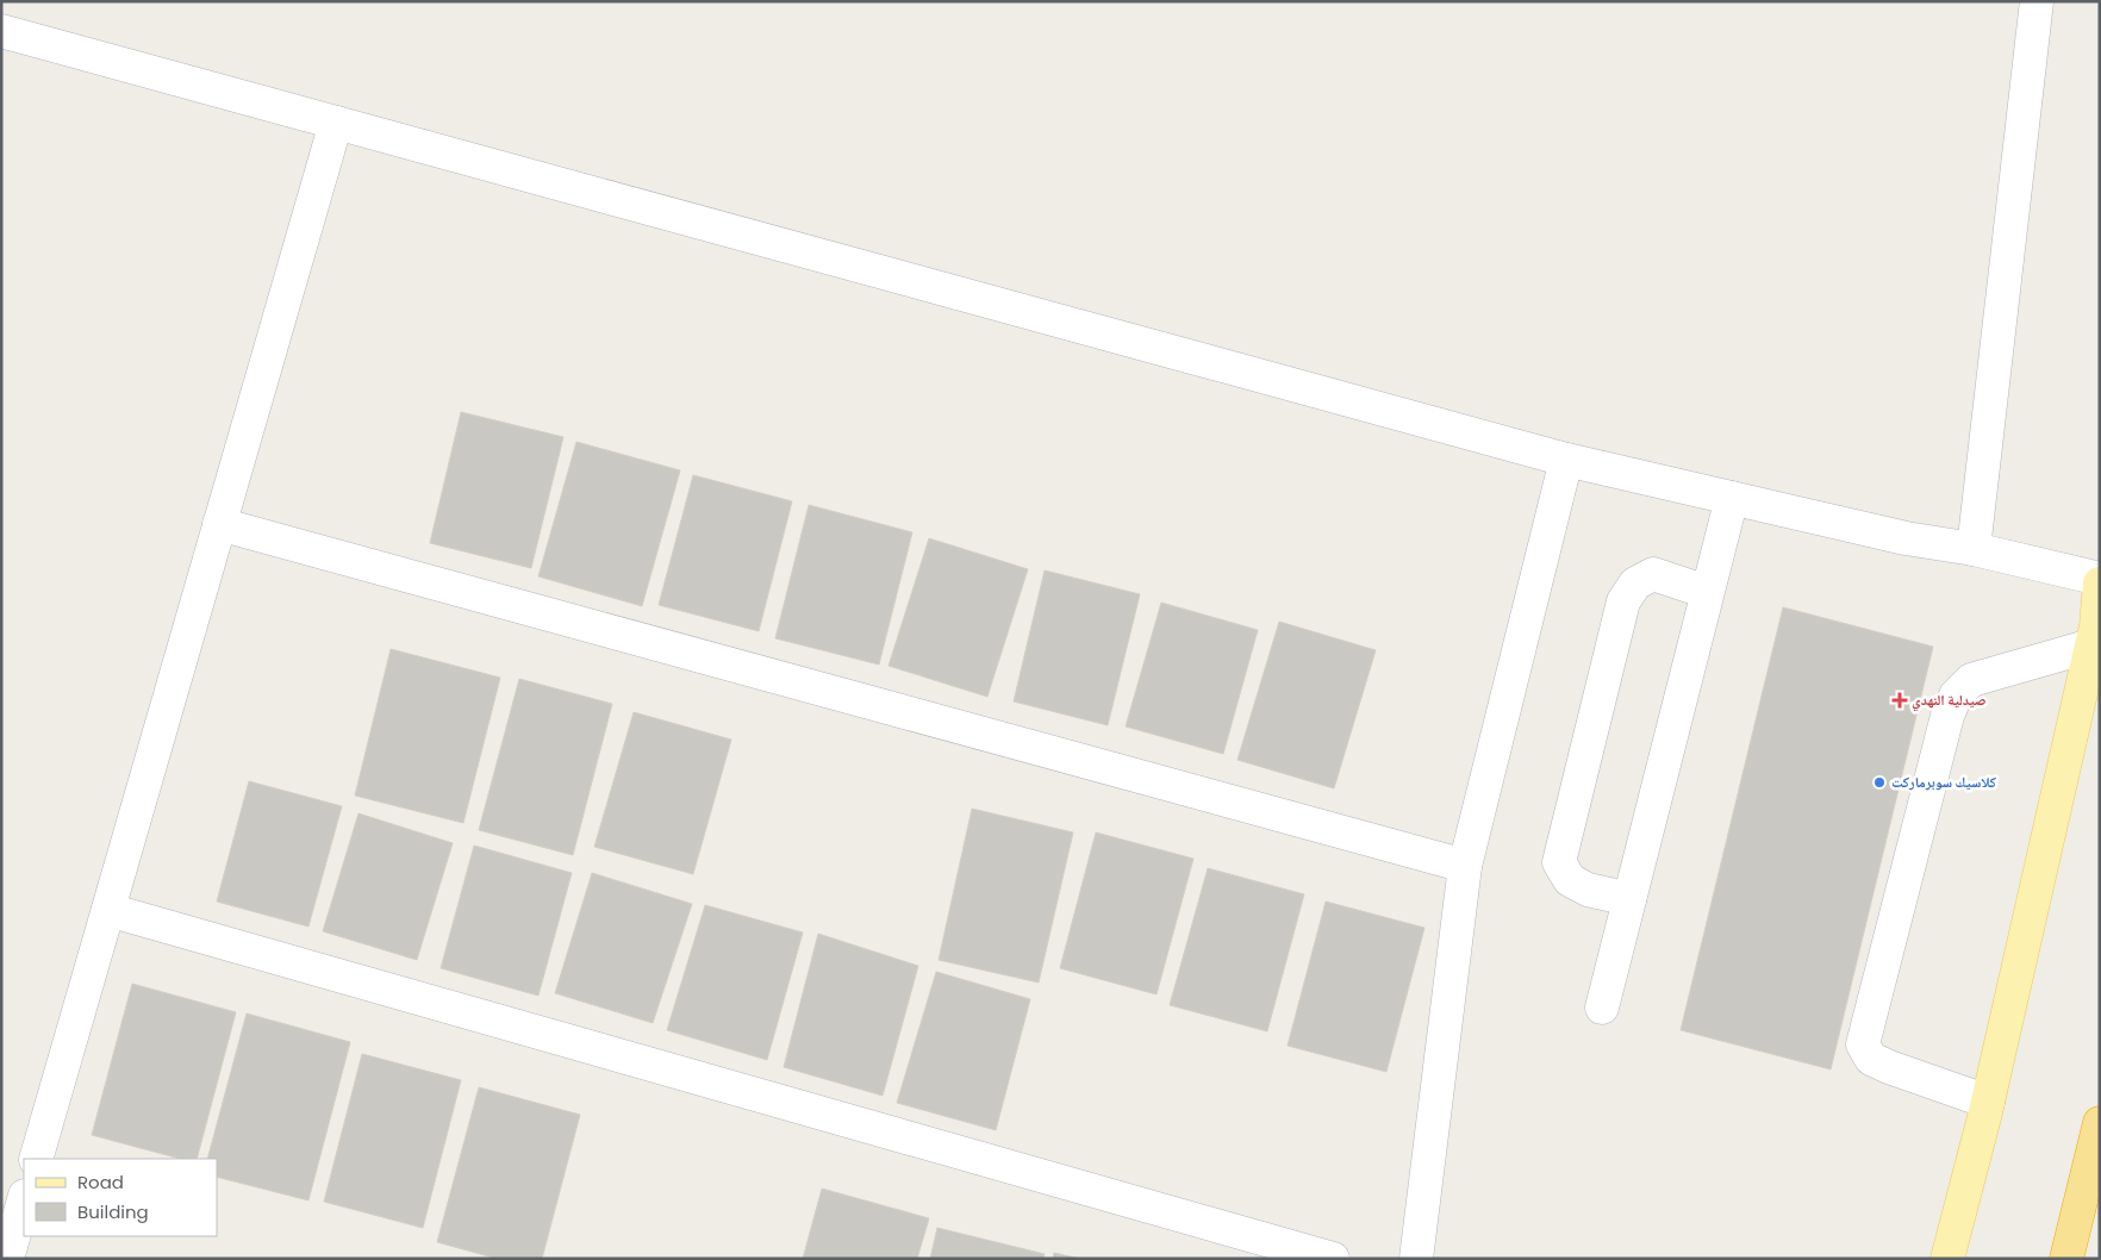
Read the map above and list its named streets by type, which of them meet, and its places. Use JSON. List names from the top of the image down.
{
  "places": {
    "health": ["صيدلية النهدي"],
    "other": ["كلاسيك سوبرماركت"]
  },
  "legend": ["Road", "Building"]
}
